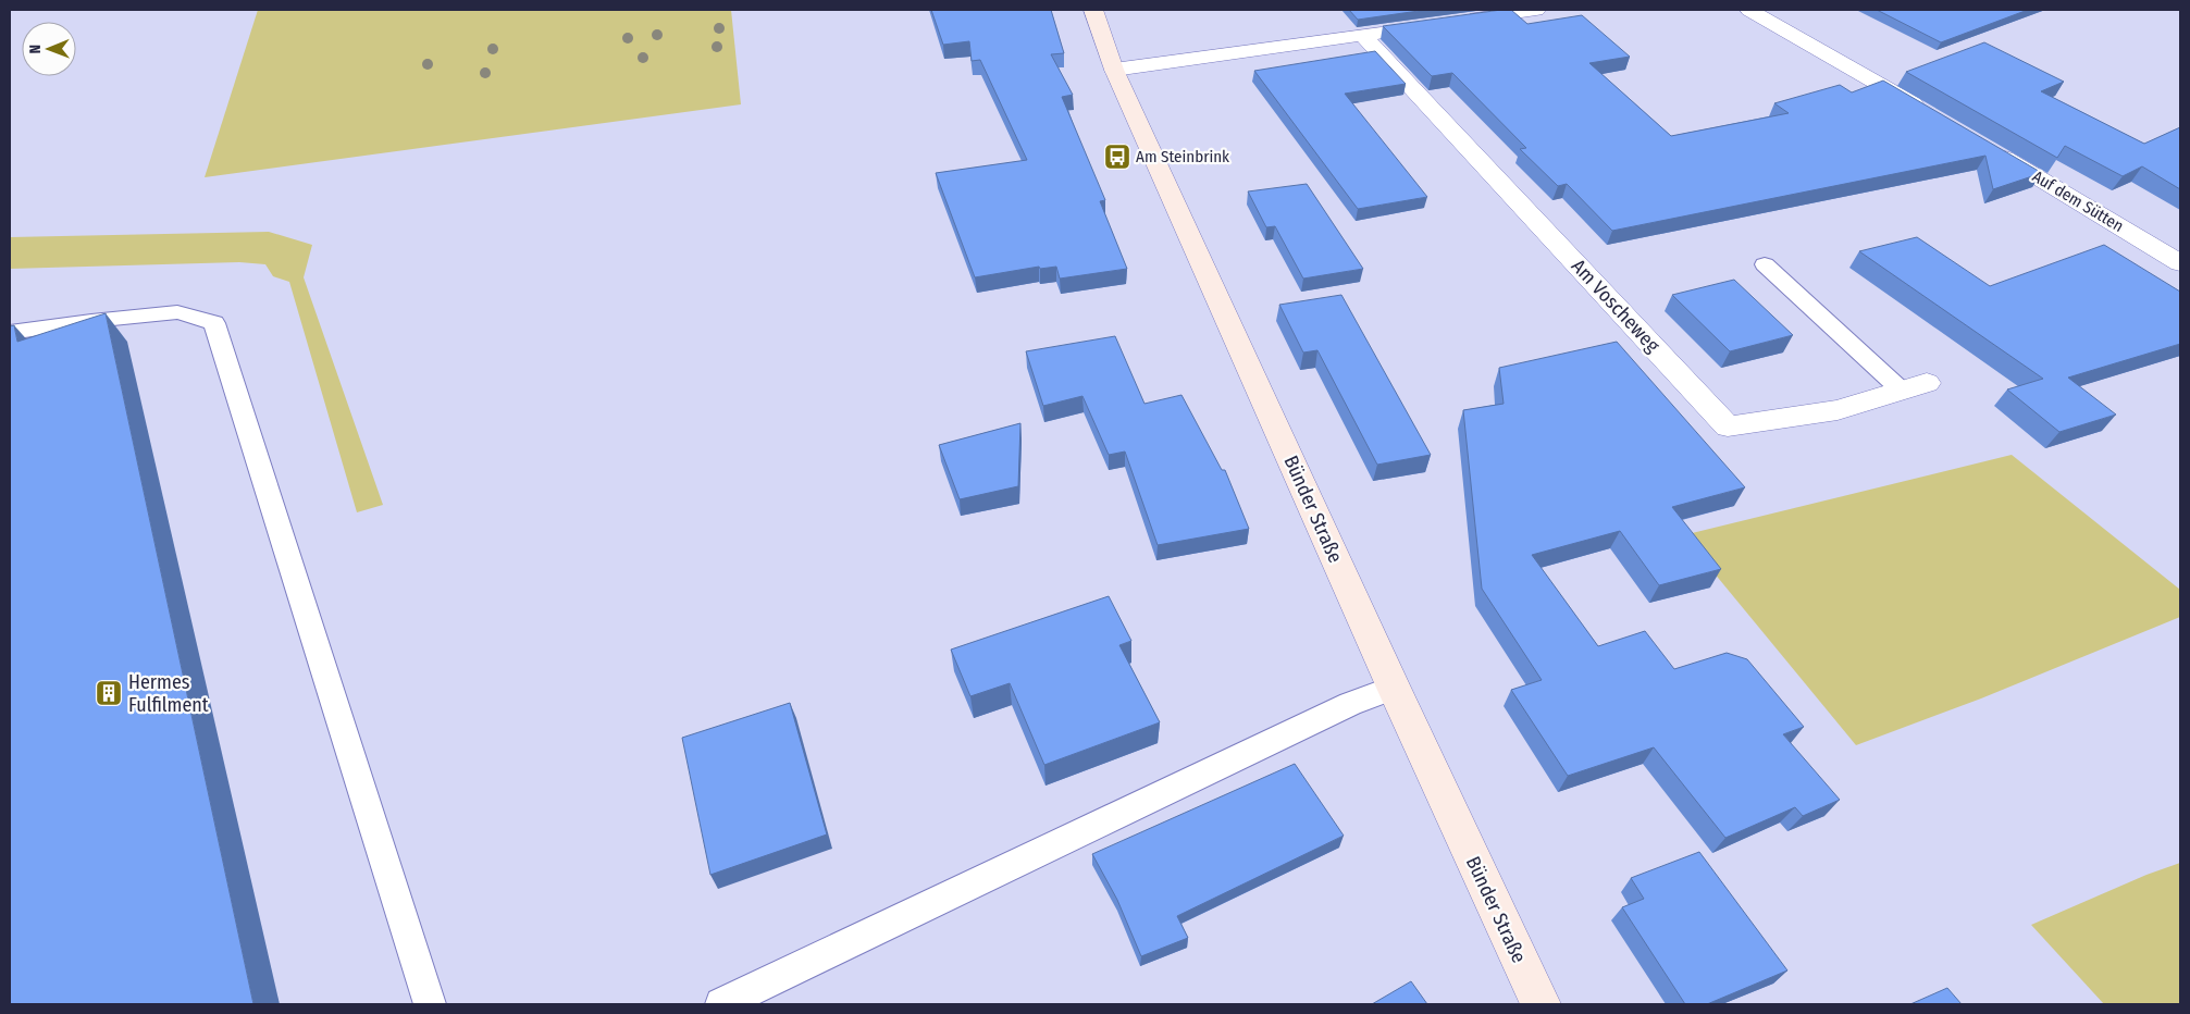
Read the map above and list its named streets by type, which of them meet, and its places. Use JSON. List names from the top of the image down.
{
  "streets": {
    "main road": ["Bünder Straße"],
    "street": ["Auf dem Sütten", "Am Voscheweg"]
  },
  "places": {
    "bus stop": ["Am Steinbrink"],
    "building": ["Hermes Fulfilment"]
  },
  "north": "left"
}
